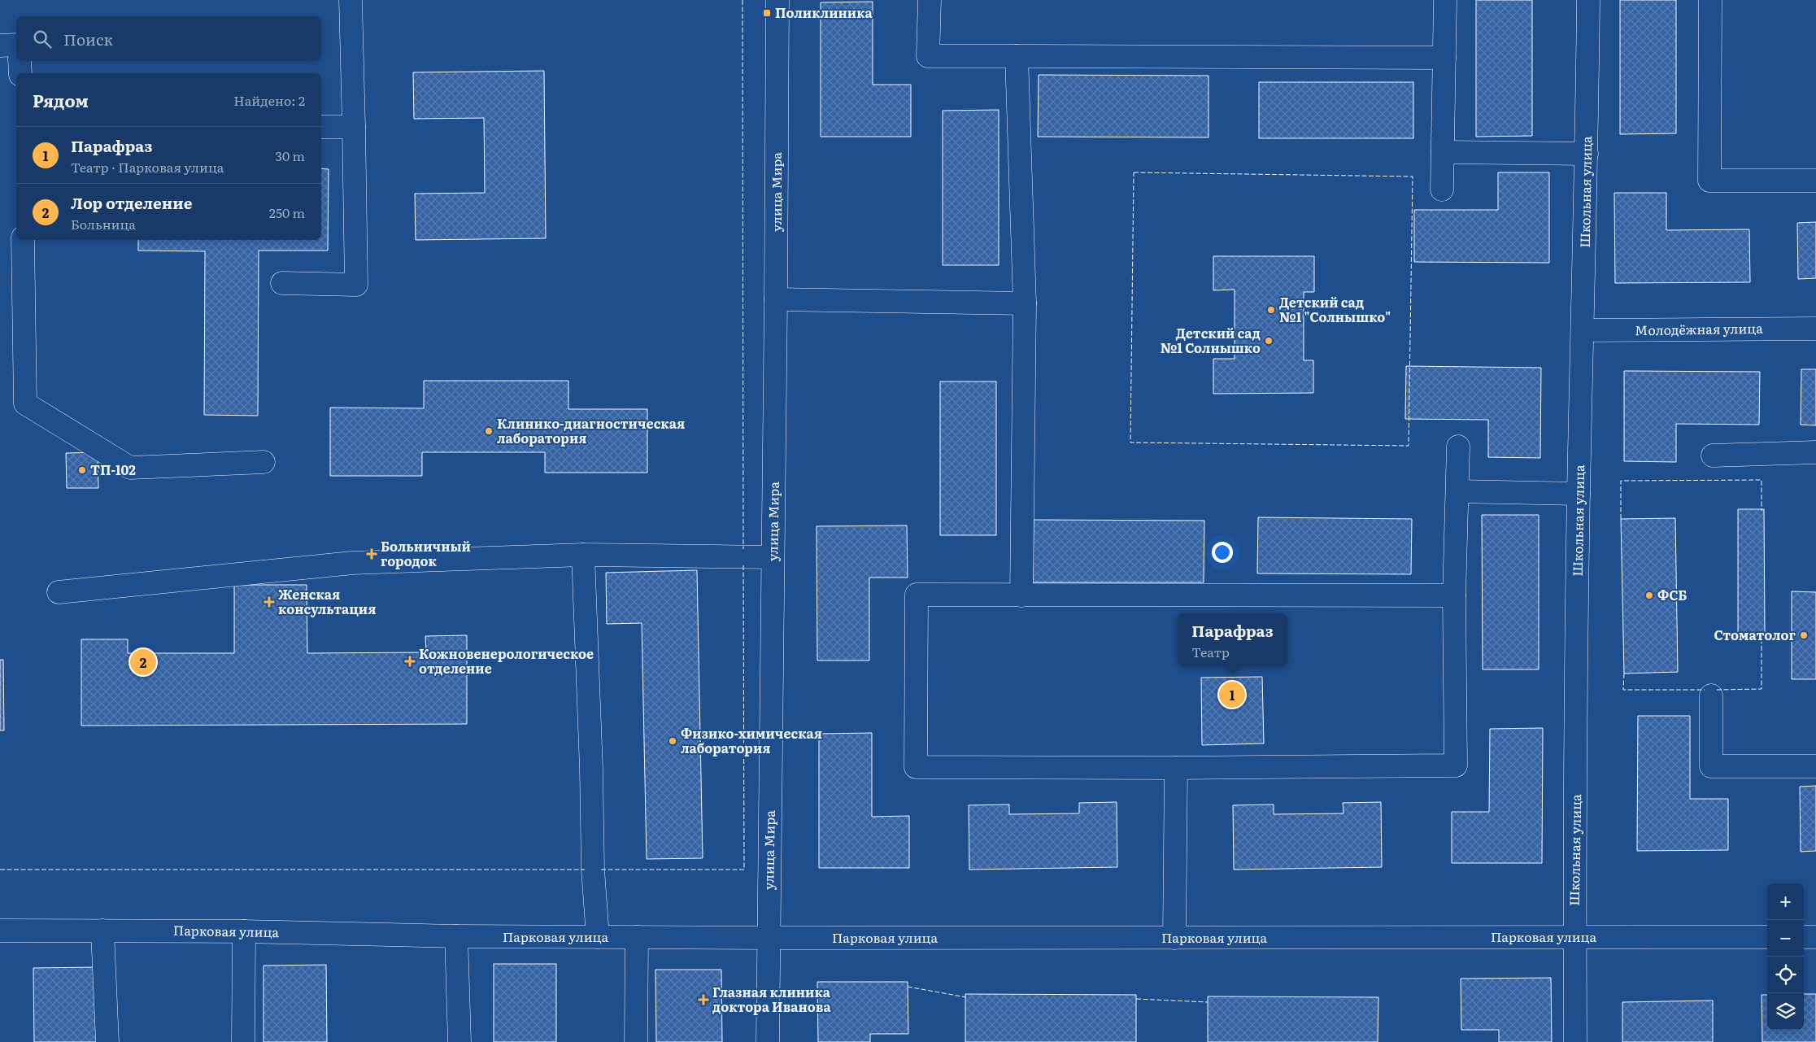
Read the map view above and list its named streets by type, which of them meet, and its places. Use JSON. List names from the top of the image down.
{
  "streets": {
    "street": [
      "улица Мира",
      "Школьная улица",
      "Молодёжная улица",
      "Парковая улица"
    ]
  },
  "crossings": [
    ["улица Мира", "Парковая улица"],
    ["Школьная улица", "Молодёжная улица"],
    ["Школьная улица", "Парковая улица"]
  ],
  "places": {
    "transit": ["Поликлиника"],
    "other": [
      "Детский сад №1 \"Солнышко\"",
      "Детский сад №1 Солнышко",
      "Клинико-диагностическая лаборатория",
      "ТП-102",
      "ФСБ",
      "Стоматолог",
      "Физико-химическая лаборатория"
    ],
    "health": [
      "Больничный городок",
      "Женская консультация",
      "Кожновенерологическое отделение",
      "Глазная клиника доктора Иванова"
    ]
  },
  "page": {
    "search": "Поиск",
    "heading": ["Рядом", "Найдено: 2"],
    "list": [
      {
        "mark": "1",
        "name": "Парафраз",
        "note": "Театр · Парковая улица",
        "value": "30 m"
      },
      {
        "mark": "2",
        "name": "Лор отделение",
        "note": "Больница",
        "value": "250 m"
      }
    ],
    "popup": ["Парафраз", "Театр"],
    "pins": ["2", "1"],
    "map_buttons": ["+", "−"]
  }
}
